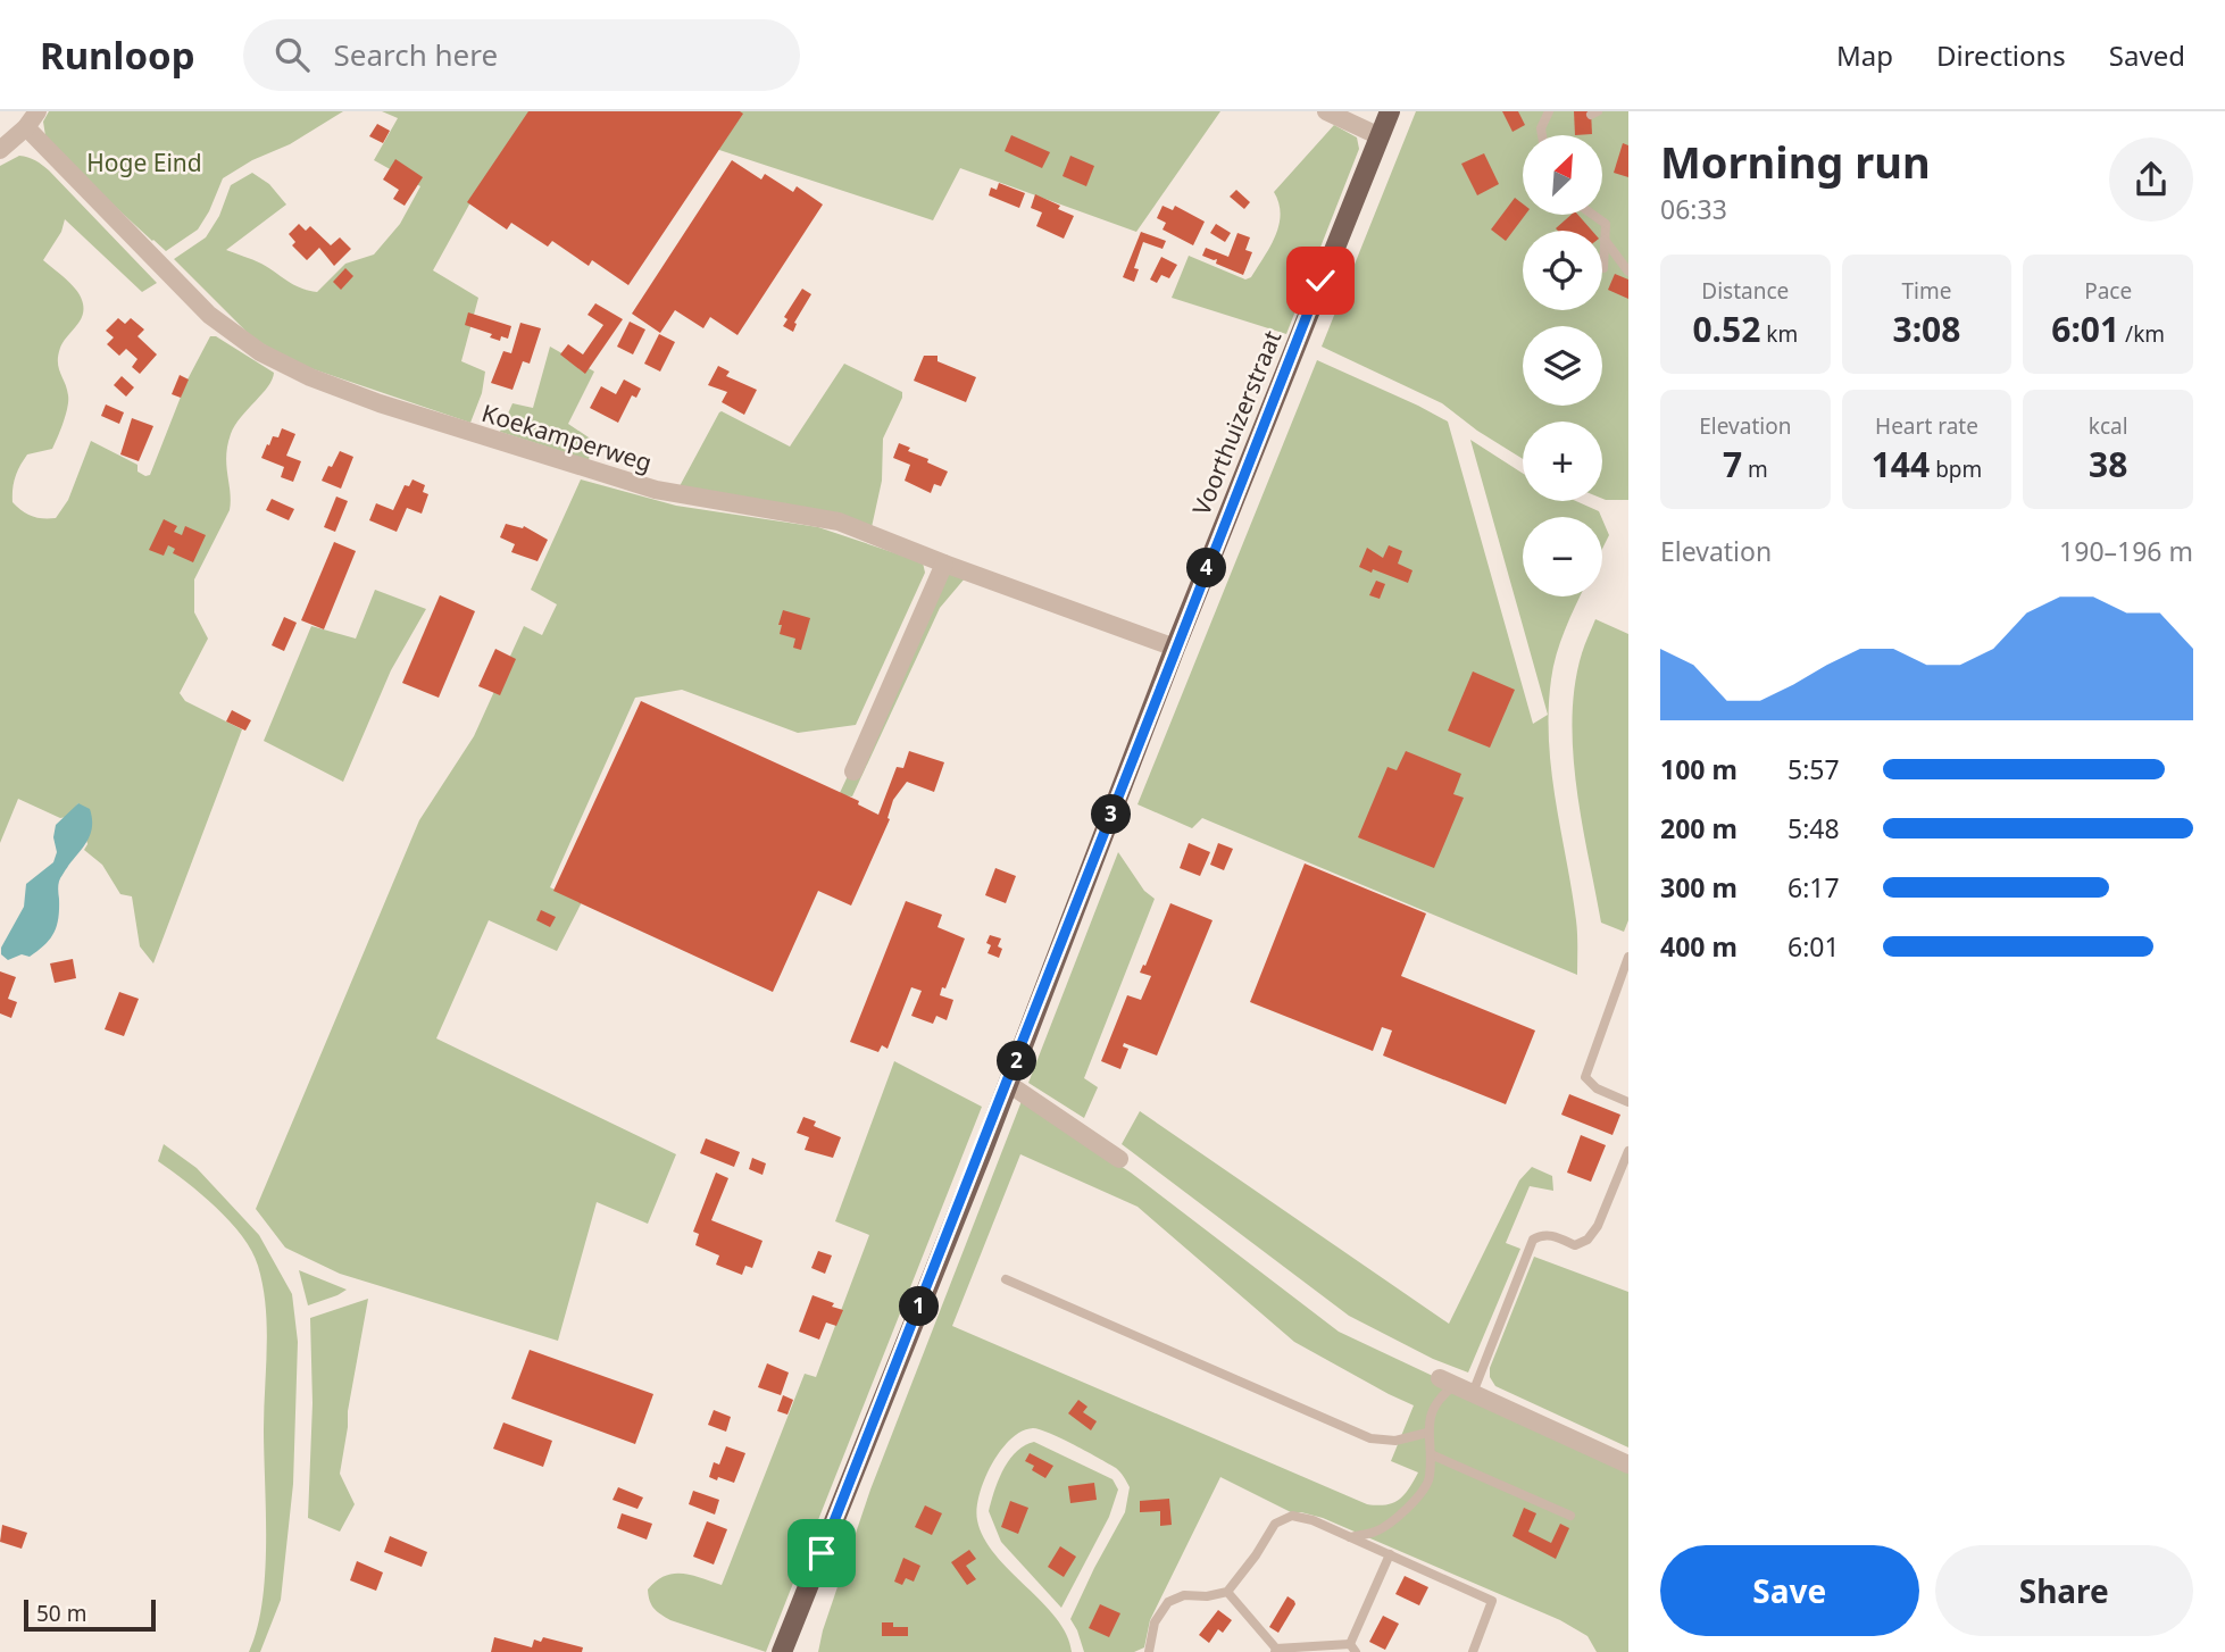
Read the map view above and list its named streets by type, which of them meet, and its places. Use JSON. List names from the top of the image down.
{
  "streets": {
    "main road": ["Voorthuizerstraat"],
    "street": ["Koekamperweg"]
  },
  "crossings": [
    ["Voorthuizerstraat", "Koekamperweg"]
  ],
  "parks": ["Hoge Eind"],
  "scale_bar": "50 m",
  "north": "top right",
  "page": {
    "header": "Runloop",
    "search": "Search here",
    "nav": ["Map", "Directions", "Saved"],
    "heading": ["Morning run", "06:33"],
    "map_buttons": ["+", "−"],
    "stats": [
      ["Distance", "0.52 km"],
      ["Time", "3:08"],
      ["Pace", "6:01 /km"],
      ["Elevation", "7 m"],
      ["Heart rate", "144 bpm"],
      ["kcal", "38"]
    ],
    "chart": ["Elevation", "190–196 m"],
    "pins": [
      "4",
      "3",
      "2",
      "1"
    ],
    "list": [
      {
        "name": "100 m",
        "note": "5:57"
      },
      {
        "name": "200 m",
        "note": "5:48"
      },
      {
        "name": "300 m",
        "note": "6:17"
      },
      {
        "name": "400 m",
        "note": "6:01"
      }
    ],
    "buttons": ["Save", "Share"],
    "scale": "50 m"
  }
}
